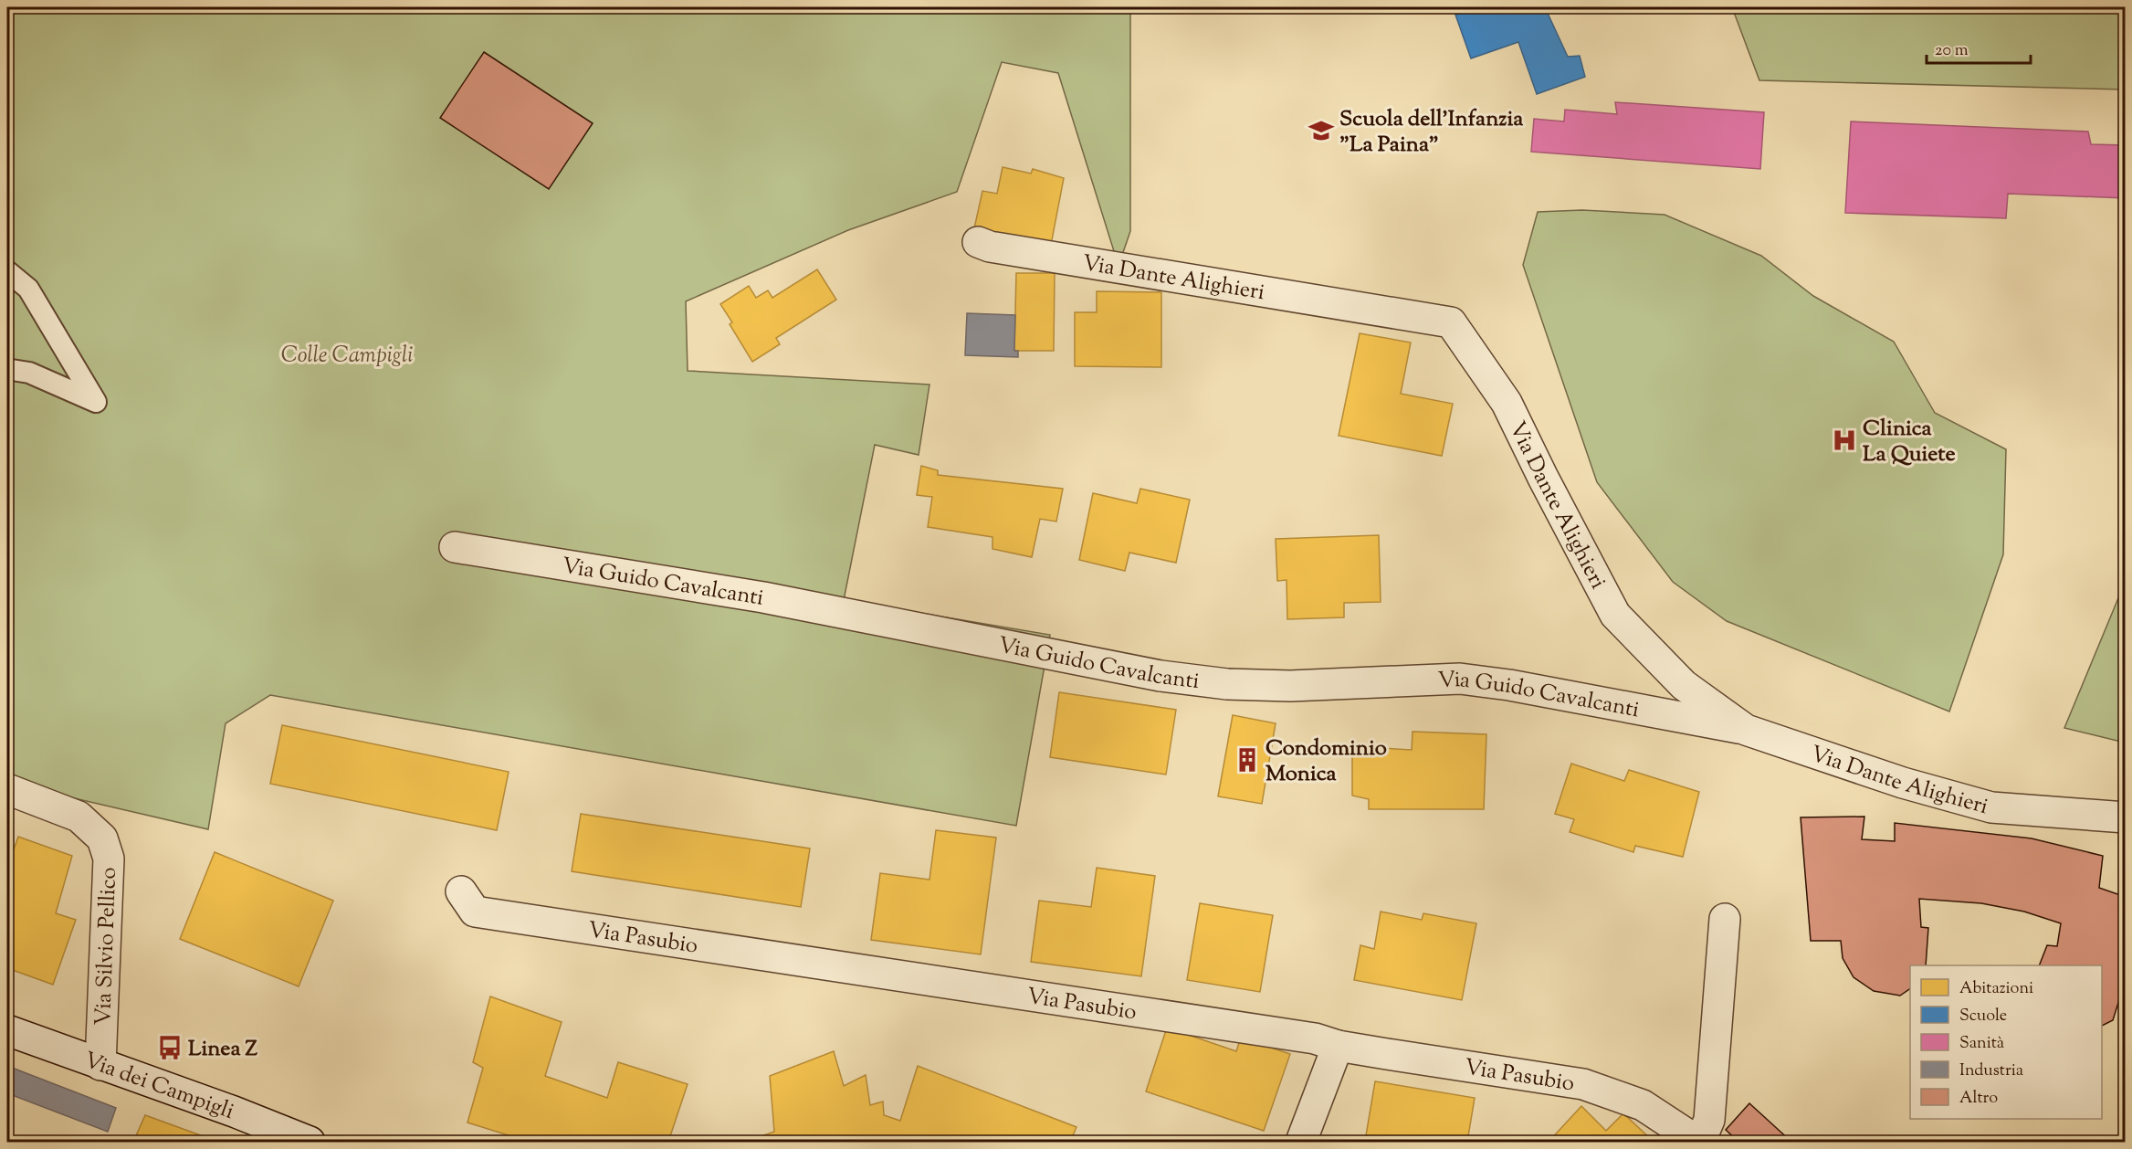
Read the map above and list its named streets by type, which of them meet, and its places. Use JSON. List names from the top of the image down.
{
  "streets": {
    "street": [
      "Via Dante Alighieri",
      "Via Guido Cavalcanti",
      "Via Pasubio",
      "Via Silvio Pellico",
      "Via dei Campigli"
    ]
  },
  "crossings": [
    ["Via Dante Alighieri", "Via Guido Cavalcanti"],
    ["Via Silvio Pellico", "Via dei Campigli"]
  ],
  "parks": ["Colle Campigli"],
  "places": {
    "school or university": ["Scuola dell'Infanzia \"La Paina\""],
    "hospital": ["Clinica La Quiete"],
    "building": ["Condominio Monica"],
    "bus stop": ["Linea Z"]
  },
  "legend": [
    "Abitazioni",
    "Scuole",
    "Sanità",
    "Industria",
    "Altro"
  ],
  "scale_bar": "20 m"
}
